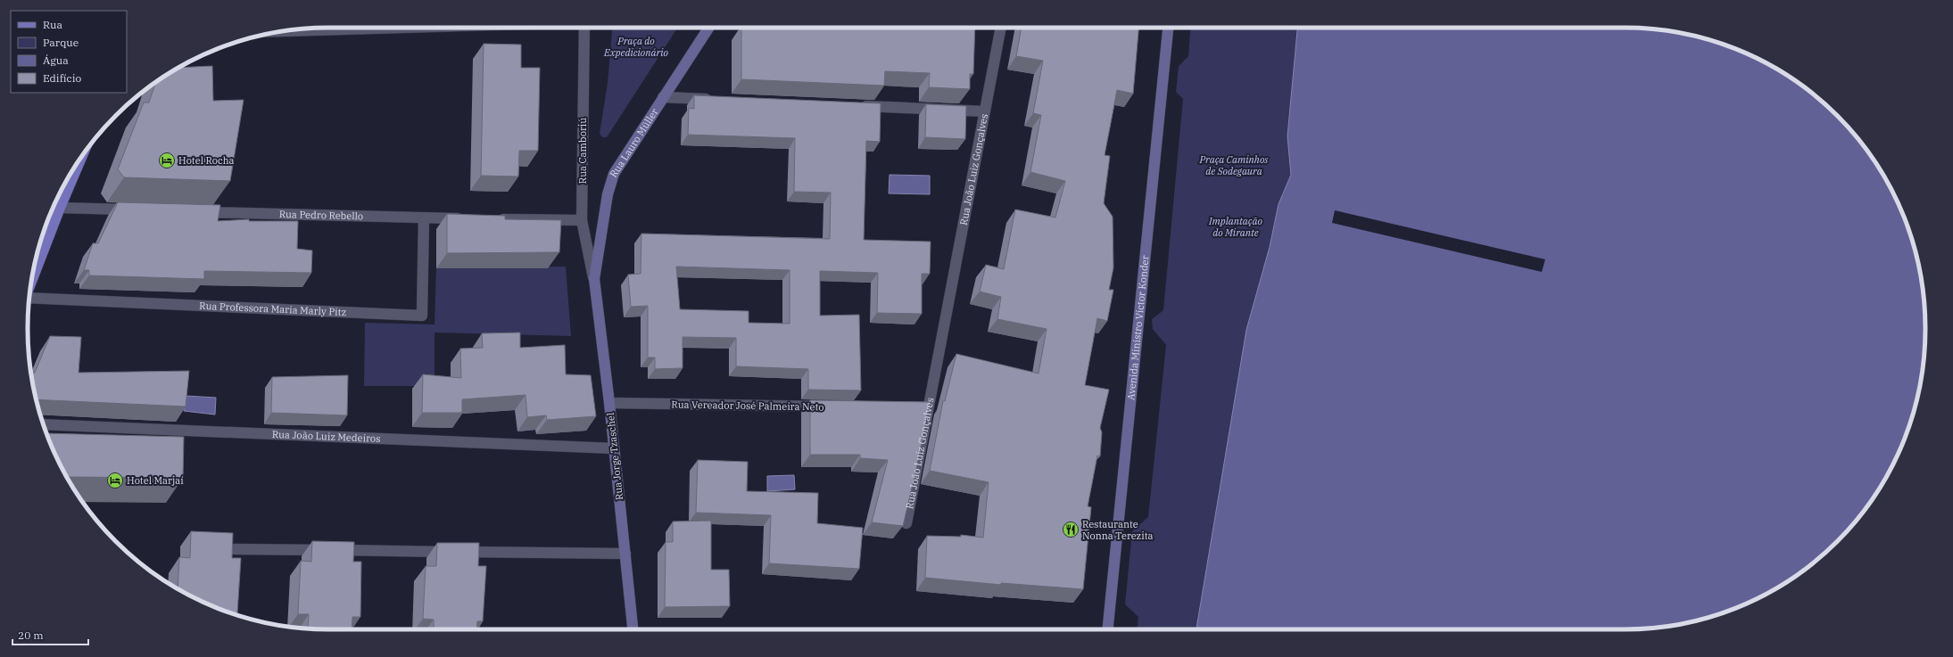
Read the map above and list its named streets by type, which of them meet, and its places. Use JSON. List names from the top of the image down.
{
  "streets": {
    "main road": ["Rua Lauro Müller", "Avenida Ministro Victor Konder", "Rua Jorge Tzaschel"],
    "street": [
      "Rua Camboriú",
      "Rua João Luiz Gonçalves",
      "Rua Pedro Rebello",
      "Rua Professora Maria Marly Pitz",
      "Rua Vereador José Palmeira Neto",
      "Rua João Luiz Medeiros"
    ]
  },
  "crossings": [
    ["Rua Lauro Müller", "Rua Camboriú"],
    ["Rua Lauro Müller", "Rua Jorge Tzaschel"],
    ["Rua Camboriú", "Rua Jorge Tzaschel"],
    ["Rua Pedro Rebello", "Rua Professora Maria Marly Pitz"],
    ["Rua Vereador José Palmeira Neto", "Rua Jorge Tzaschel"],
    ["Rua João Luiz Medeiros", "Rua Jorge Tzaschel"]
  ],
  "parks": ["Praça do Expedicionário", "Praça Caminhos de Sodegaura", "Implantação do Mirante"],
  "places": {
    "hotel": ["Hotel Rocha", "Hotel Marjaí"],
    "restaurant": ["Restaurante Nonna Terezita"]
  },
  "legend": [
    "Rua",
    "Parque",
    "Água",
    "Edifício"
  ],
  "scale_bar": "20 m"
}
